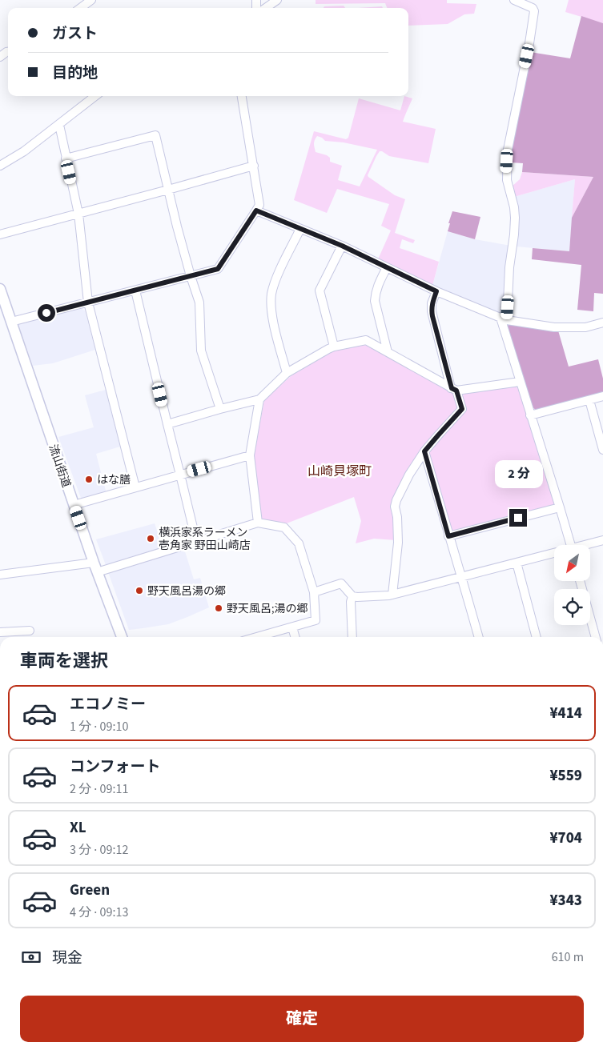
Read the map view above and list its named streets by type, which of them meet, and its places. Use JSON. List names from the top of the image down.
{
  "streets": {
    "street": ["流山街道"]
  },
  "districts": ["山崎貝塚町"],
  "places": [
    "はな膳",
    "横浜家系ラーメン 壱角家 野田山崎店",
    "野天風呂湯の郷",
    "野天風呂;湯の郷"
  ],
  "north": "bottom left",
  "page": {
    "banner": ["ガスト", "目的地"],
    "bubble": "2 分",
    "heading": "車両を選択",
    "list": [
      {
        "name": "エコノミー",
        "note": "1 分 · 09:10",
        "value": "¥414"
      },
      {
        "name": "コンフォート",
        "note": "2 分 · 09:11",
        "value": "¥559"
      },
      {
        "name": "XL",
        "note": "3 分 · 09:12",
        "value": "¥704"
      },
      {
        "name": "Green",
        "note": "4 分 · 09:13",
        "value": "¥343"
      }
    ],
    "pay": ["現金", "610 m"],
    "buttons": "確定"
  }
}
